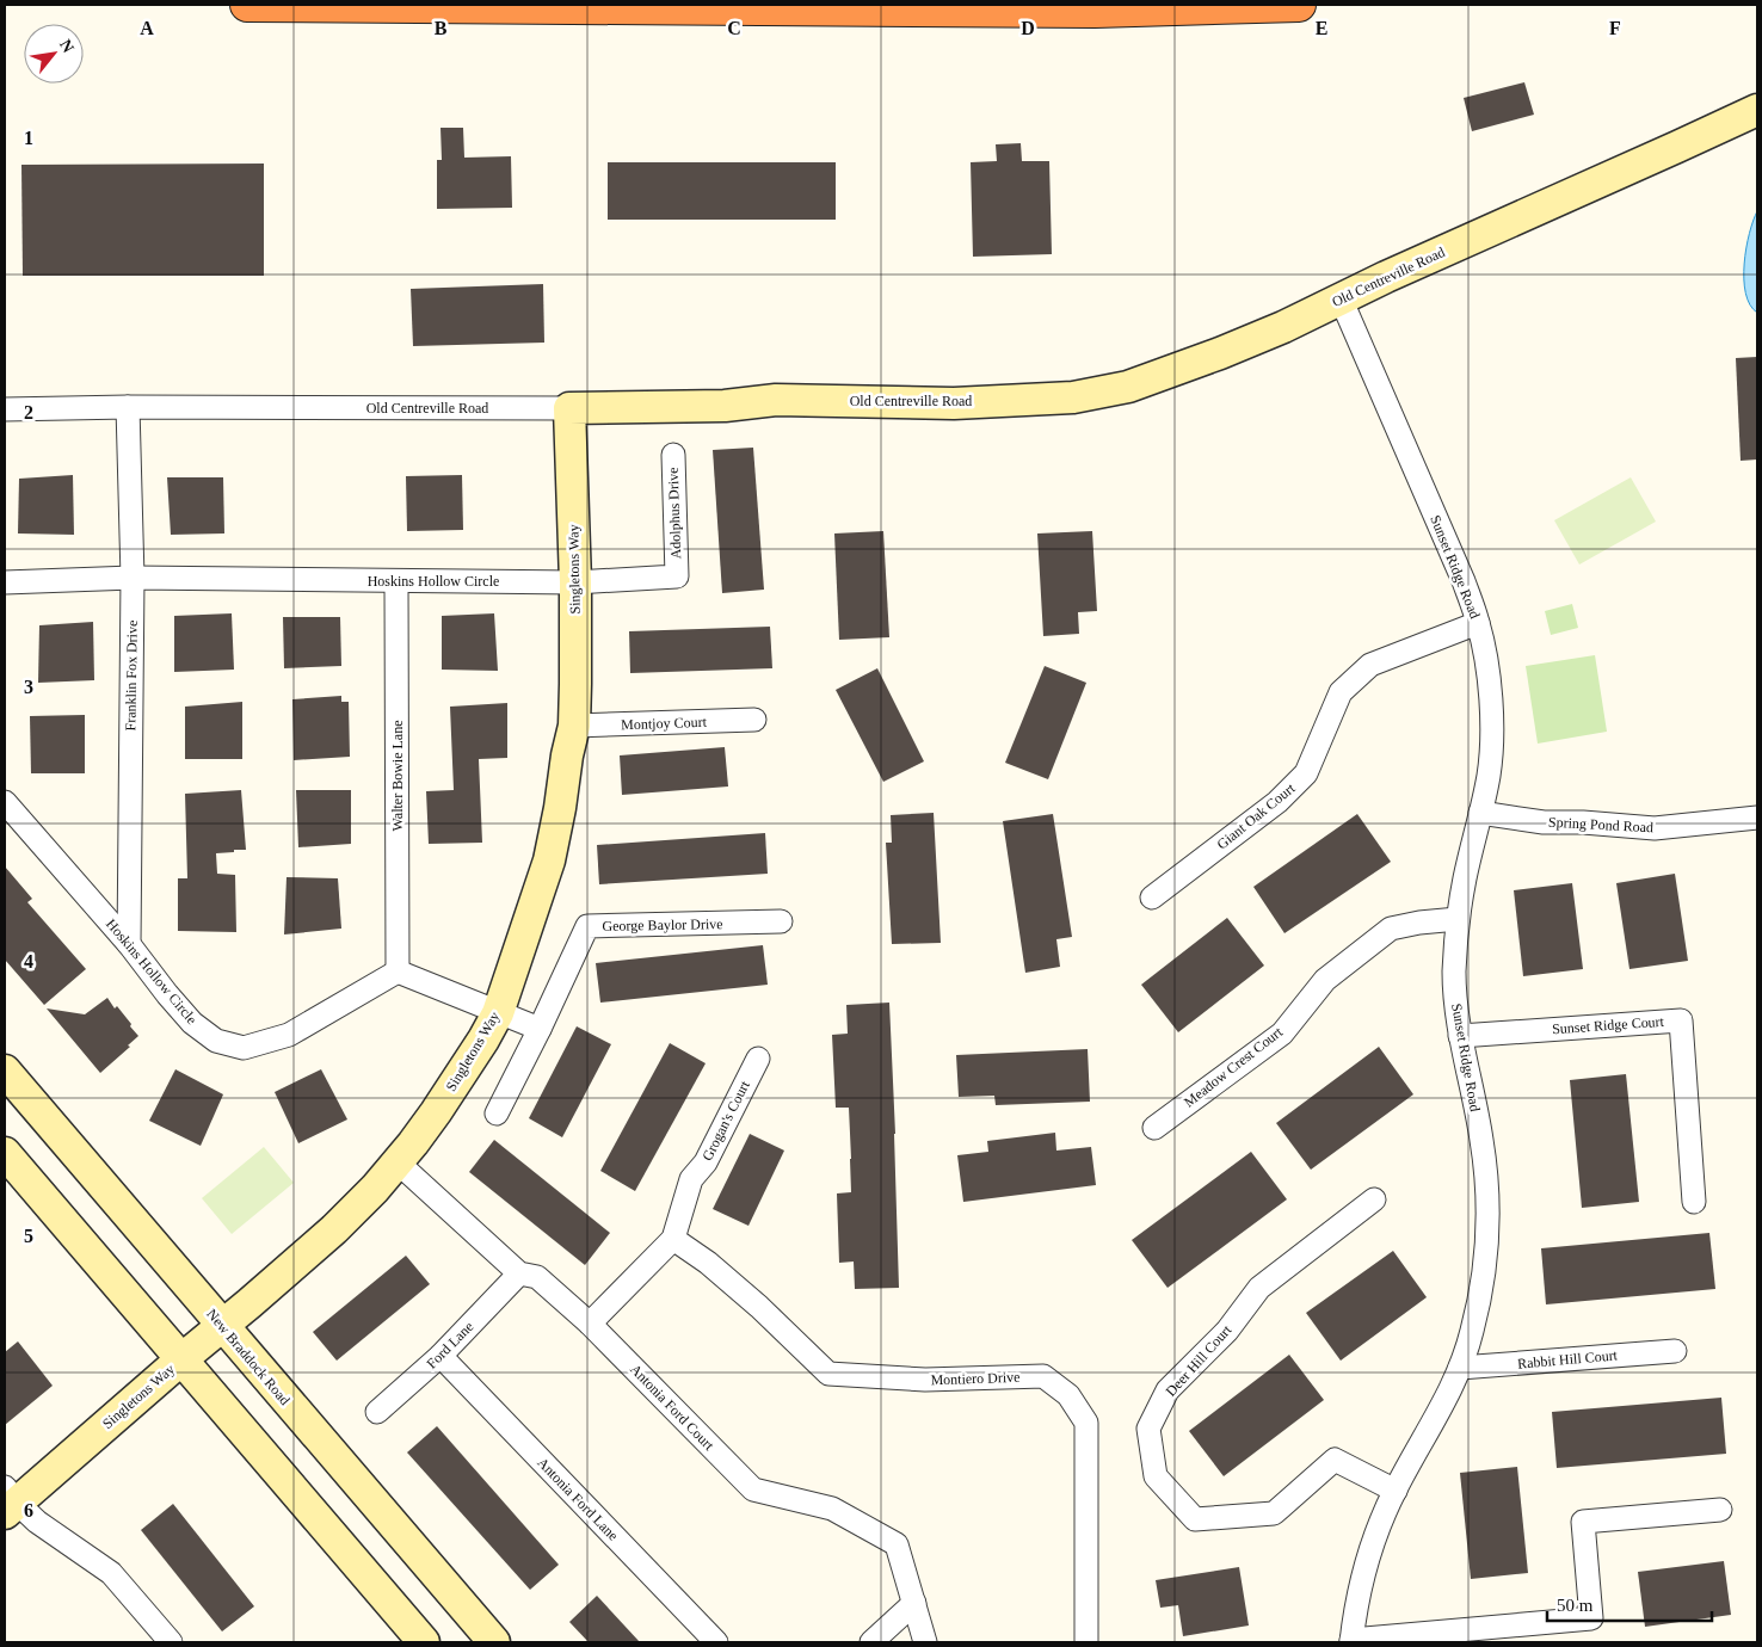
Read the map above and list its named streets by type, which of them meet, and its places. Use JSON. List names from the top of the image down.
{
  "streets": {
    "street": [
      "Old Centreville Road",
      "Adolphus Drive",
      "Sunset Ridge Road",
      "Singletons Way",
      "Hoskins Hollow Circle",
      "Franklin Fox Drive",
      "Montjoy Court",
      "Walter Bowie Lane",
      "Giant Oak Court",
      "Spring Pond Road",
      "George Baylor Drive",
      "Sunset Ridge Court",
      "Meadow Crest Court",
      "Grogan's Court",
      "Ford Lane",
      "New Braddock Road",
      "Rabbit Hill Court",
      "Deer Hill Court",
      "Montiero Drive",
      "Antonia Ford Court",
      "Antonia Ford Lane"
    ]
  },
  "crossings": [
    ["Old Centreville Road", "Sunset Ridge Road"],
    ["Old Centreville Road", "Singletons Way"],
    ["Old Centreville Road", "Franklin Fox Drive"],
    ["Adolphus Drive", "Singletons Way"],
    ["Adolphus Drive", "Hoskins Hollow Circle"],
    ["Sunset Ridge Road", "Giant Oak Court"],
    ["Sunset Ridge Road", "Spring Pond Road"],
    ["Sunset Ridge Road", "Sunset Ridge Court"],
    ["Sunset Ridge Road", "Meadow Crest Court"],
    ["Sunset Ridge Road", "Rabbit Hill Court"],
    ["Sunset Ridge Road", "Deer Hill Court"],
    ["Singletons Way", "Hoskins Hollow Circle"],
    ["Singletons Way", "Montjoy Court"],
    ["Singletons Way", "New Braddock Road"],
    ["Singletons Way", "Antonia Ford Court"],
    ["Hoskins Hollow Circle", "Franklin Fox Drive"],
    ["Hoskins Hollow Circle", "Walter Bowie Lane"],
    ["Grogan's Court", "Montiero Drive"],
    ["Grogan's Court", "Antonia Ford Court"],
    ["Ford Lane", "Antonia Ford Court"],
    ["Ford Lane", "Antonia Ford Lane"]
  ],
  "scale_bar": "50 m",
  "north": "top right",
  "grid": {
    "columns": [
      "A",
      "B",
      "C",
      "D",
      "E",
      "F"
    ],
    "rows": [
      "1",
      "2",
      "3",
      "4",
      "5",
      "6"
    ]
  }
}
